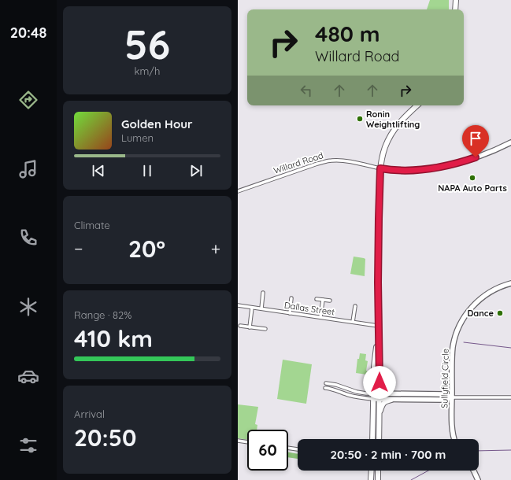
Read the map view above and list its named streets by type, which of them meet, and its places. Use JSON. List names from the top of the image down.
{
  "streets": {
    "street": ["Willard Road", "Dallas Street", "Sullyfield Circle"]
  },
  "places": ["Ronin Weightlifting", "NAPA Auto Parts", "Dance"],
  "page": {
    "tabs": "20:48",
    "tile": [
      ["56", "km/h"],
      "Climate",
      ["Range · 82%", "410 km"],
      ["Arrival", "20:50"]
    ],
    "turn": ["480 m", "Willard Road"],
    "song": ["Golden Hour", "Lumen"],
    "heat": ["−", "20°", "+"],
    "limit": "60",
    "trip": "20:50 · 2 min · 700 m"
  }
}
